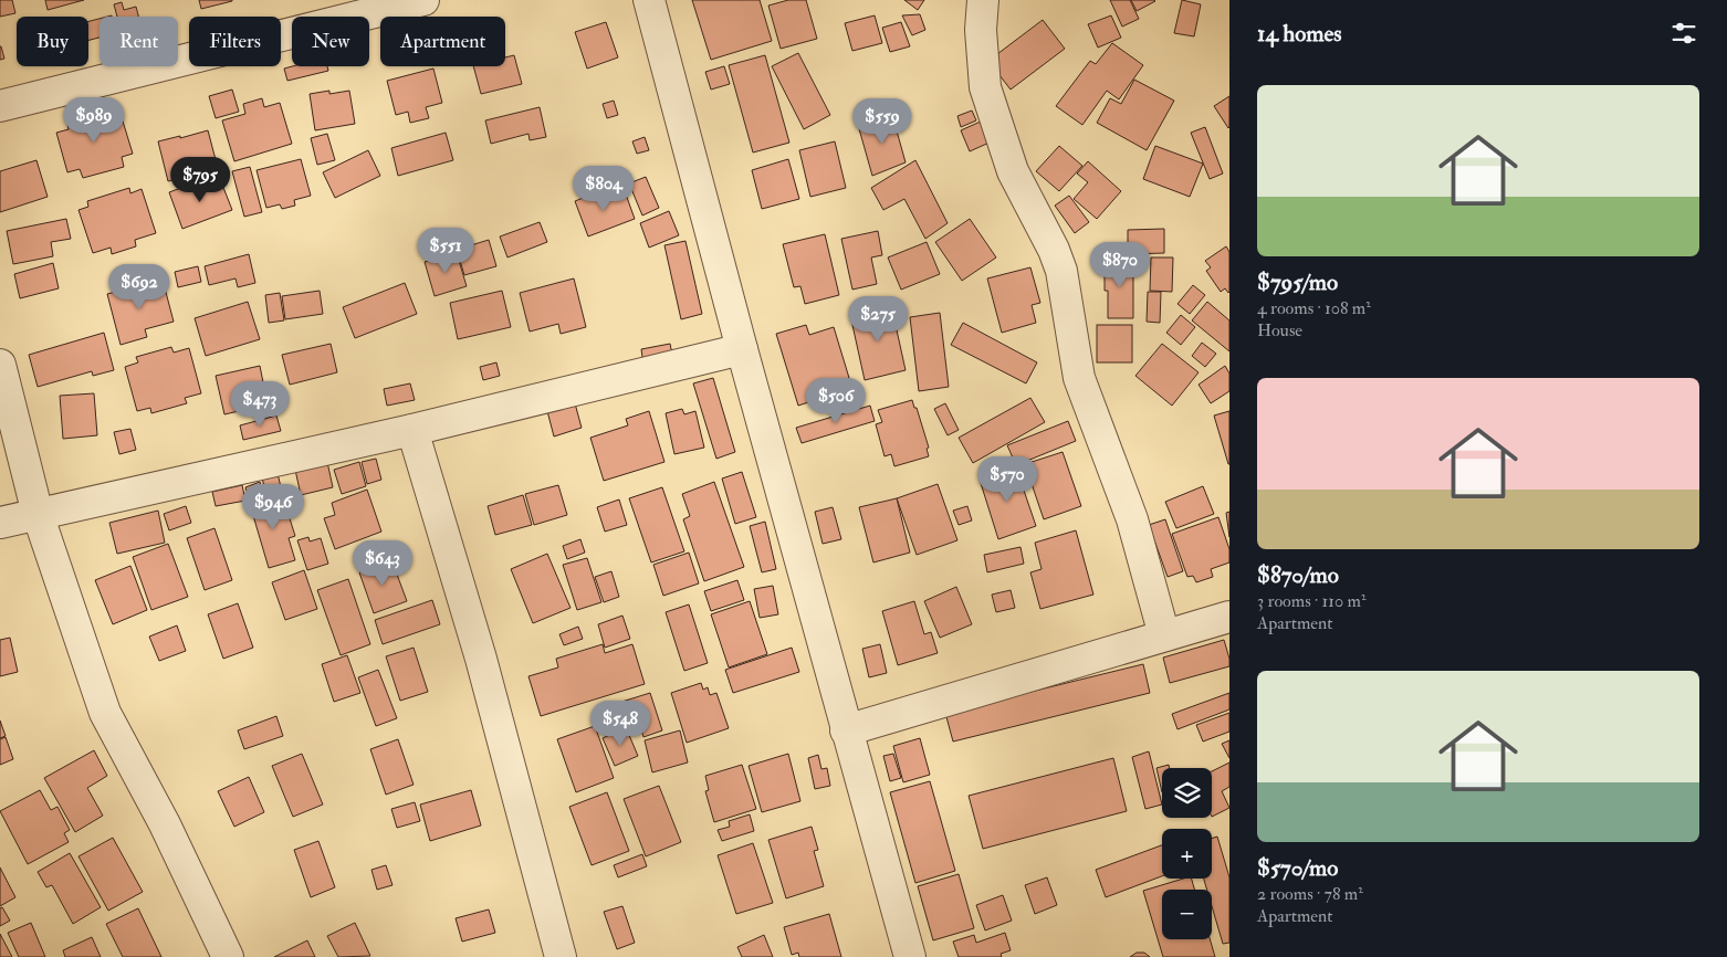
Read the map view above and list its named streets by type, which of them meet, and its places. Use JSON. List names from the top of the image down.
{
  "page": {
    "heading": "14 homes",
    "chip": [
      "Buy",
      "Rent",
      "Filters",
      "New",
      "Apartment"
    ],
    "list": [
      {
        "name": "$795/mo",
        "note": "4 rooms · 108 m² · House"
      },
      {
        "name": "$870/mo",
        "note": "3 rooms · 110 m² · Apartment"
      },
      {
        "name": "$570/mo",
        "note": "2 rooms · 78 m² · Apartment"
      }
    ],
    "price": [
      "$989",
      "$559",
      "$795",
      "$804",
      "$551",
      "$870",
      "$692",
      "$275",
      "$506",
      "$473",
      "$570",
      "$946",
      "$643",
      "$548"
    ],
    "map_buttons": ["+", "−"]
  }
}
